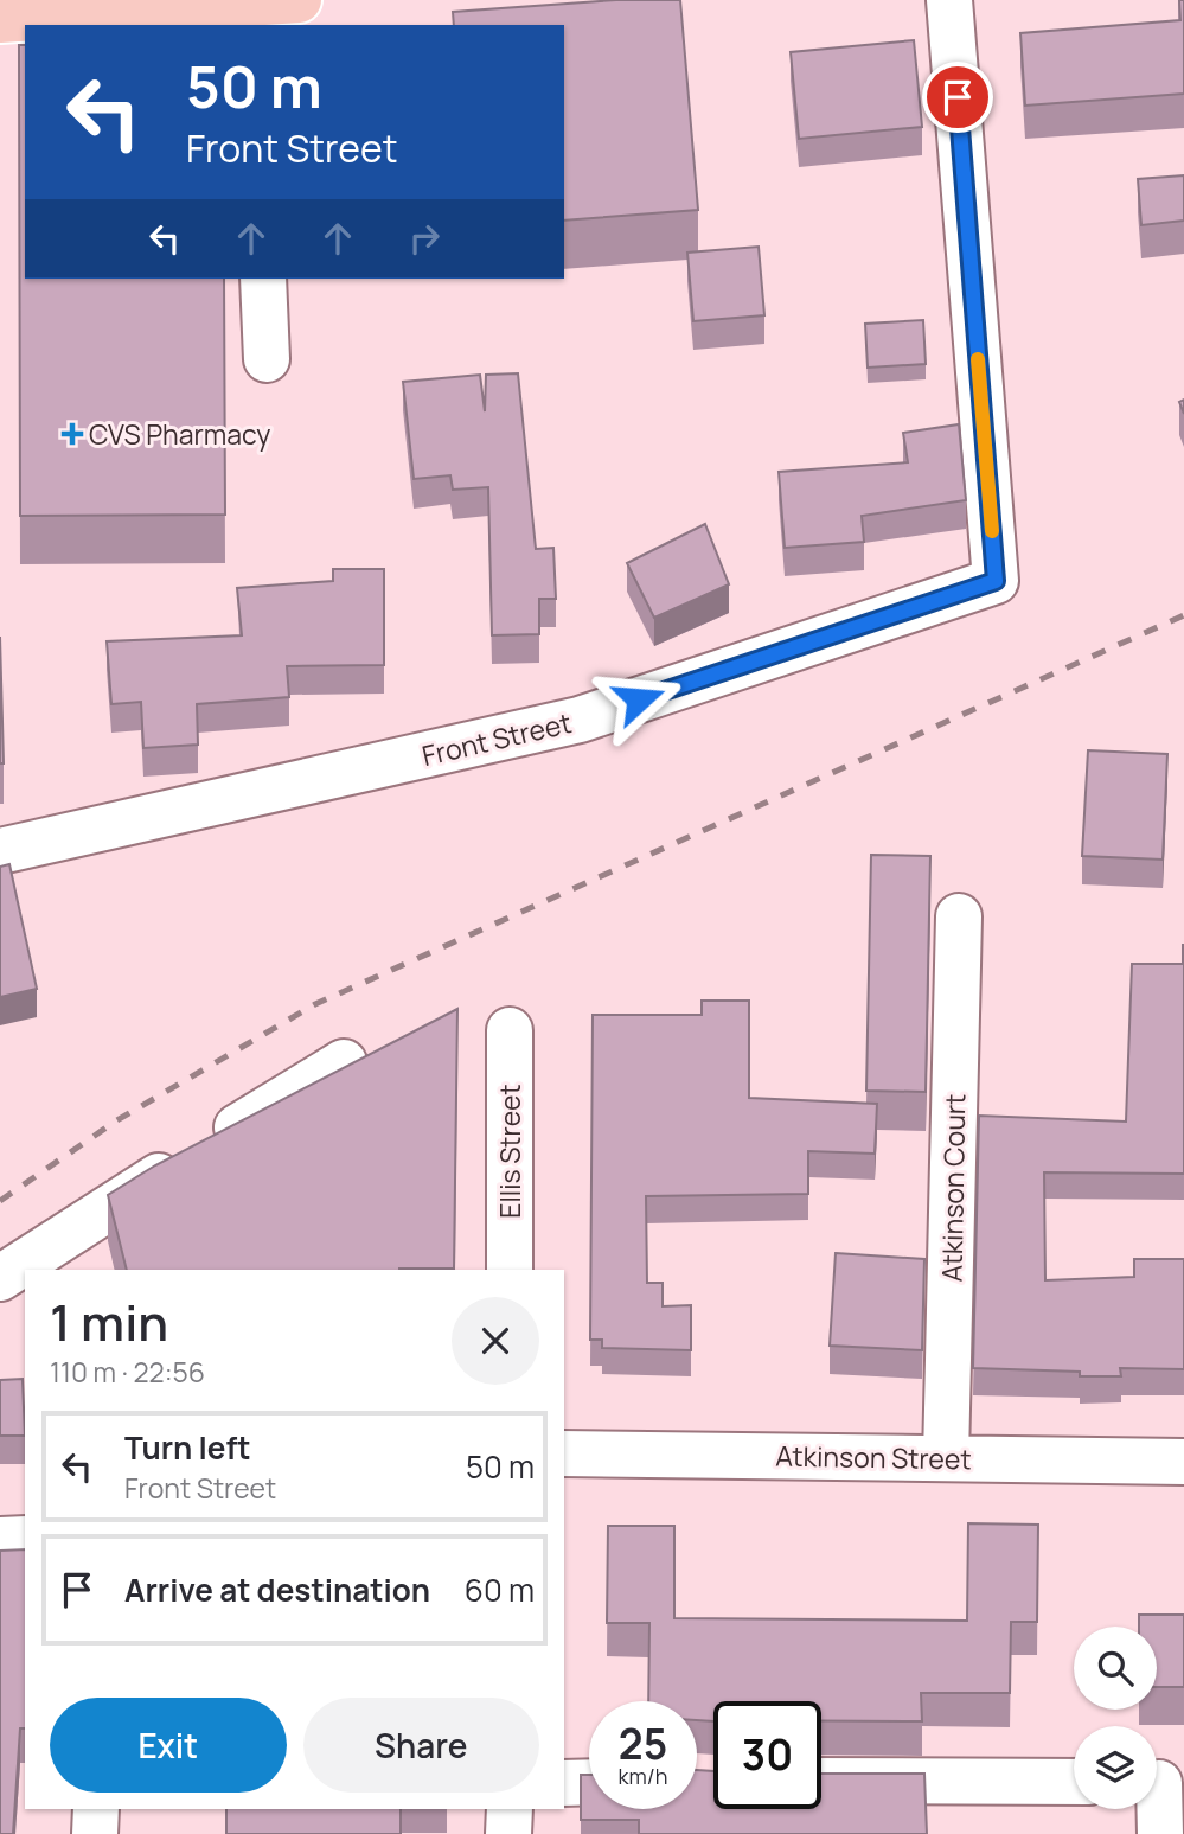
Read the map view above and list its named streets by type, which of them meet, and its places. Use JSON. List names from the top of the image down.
{
  "streets": {
    "street": [
      "Front Street",
      "Ellis Street",
      "Atkinson Court",
      "Atkinson Street"
    ]
  },
  "crossings": [
    ["Atkinson Court", "Atkinson Street"]
  ],
  "places": {
    "health": ["CVS Pharmacy"]
  },
  "page": {
    "turn": ["50 m", "Front Street"],
    "heading": ["1 min", "110 m · 22:56"],
    "list": [
      {
        "name": "Turn left",
        "note": "Front Street",
        "value": "50 m"
      },
      {
        "name": "Arrive at destination",
        "value": "60 m"
      }
    ],
    "buttons": ["Exit", "Share"],
    "speed": "25 km/h",
    "limit": "30"
  }
}
